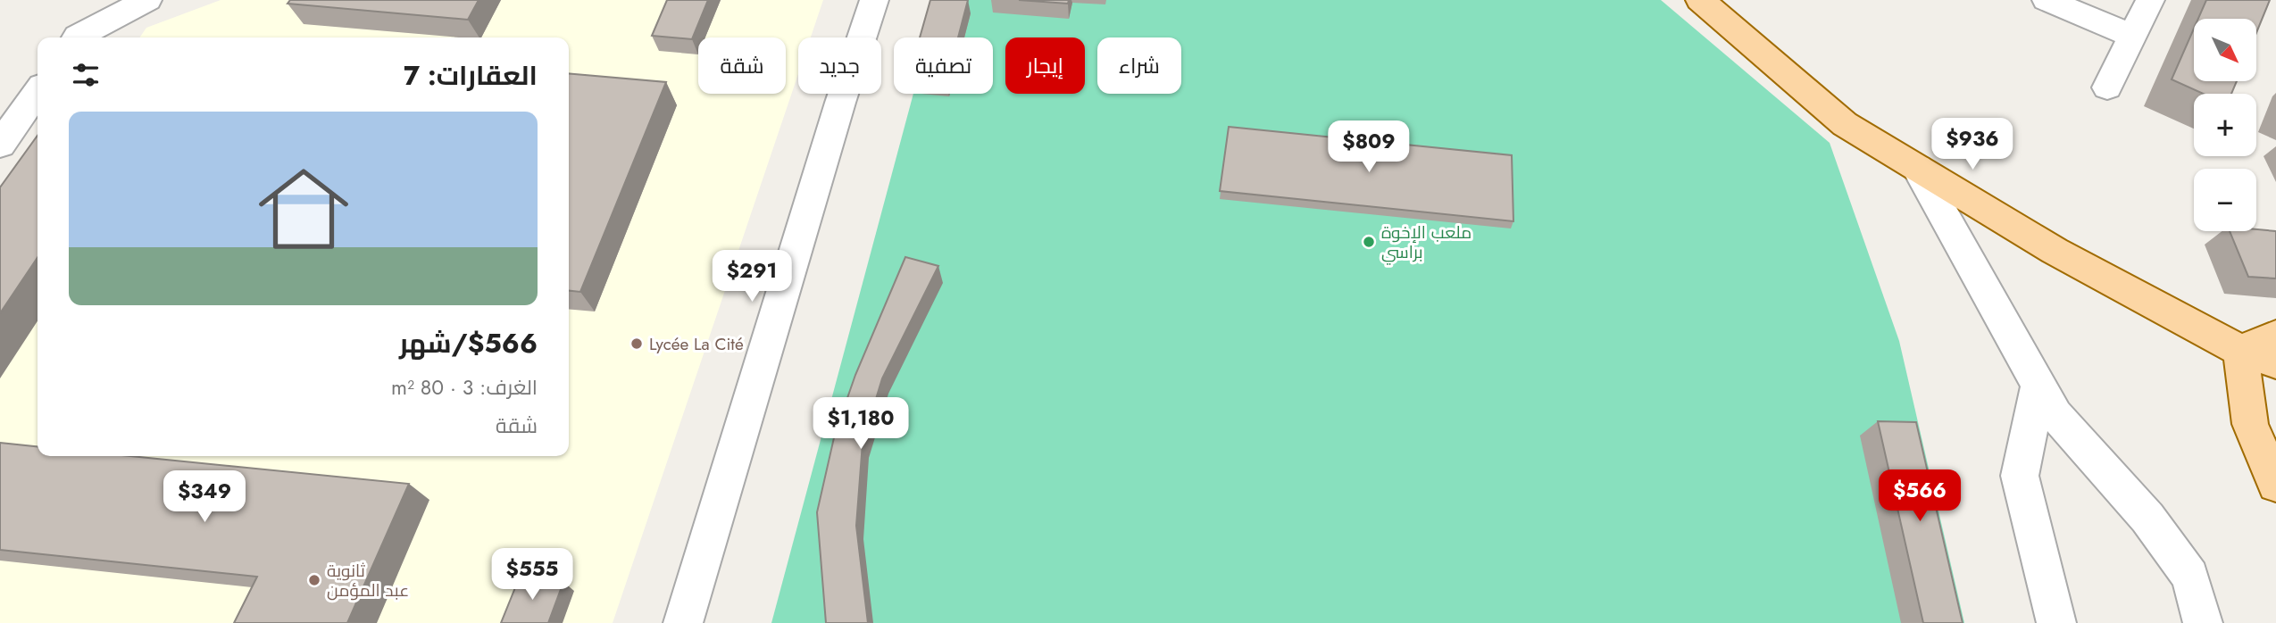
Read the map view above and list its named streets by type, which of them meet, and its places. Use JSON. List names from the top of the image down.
{
  "places": ["ملعب الإخوة براسي", "Lycée La Cité", "ثانوية عبد المؤمن"],
  "north": "bottom right",
  "page": {
    "map_buttons": ["+", "−"],
    "chip": [
      "شراء",
      "إيجار",
      "تصفية",
      "جديد",
      "شقة"
    ],
    "heading": "العقارات: 7",
    "list": [
      {
        "name": "$566/شهر",
        "note": "الغرف: 3 · 80 m² · شقة"
      }
    ],
    "price": [
      "$936",
      "$809",
      "$291",
      "$1,180",
      "$566",
      "$349",
      "$555"
    ]
  }
}
